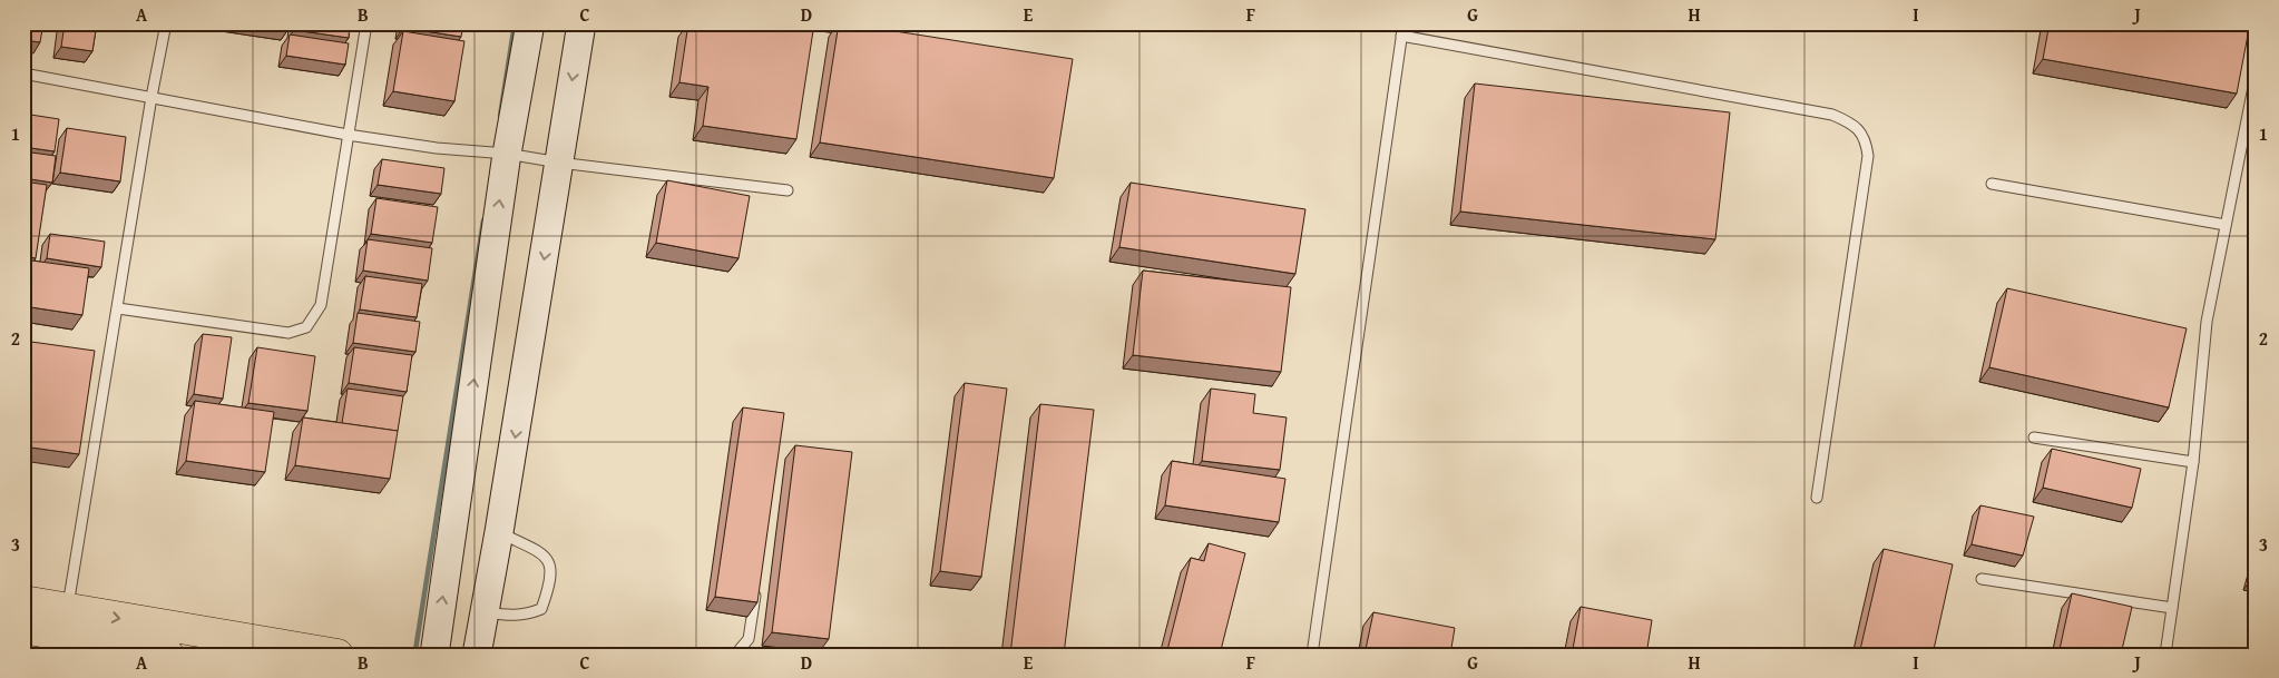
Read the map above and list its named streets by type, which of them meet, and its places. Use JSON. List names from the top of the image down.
{
  "grid": {
    "columns": [
      "A",
      "B",
      "C",
      "D",
      "E",
      "F",
      "G",
      "H",
      "I",
      "J"
    ],
    "rows": ["1", "2", "3"]
  }
}
